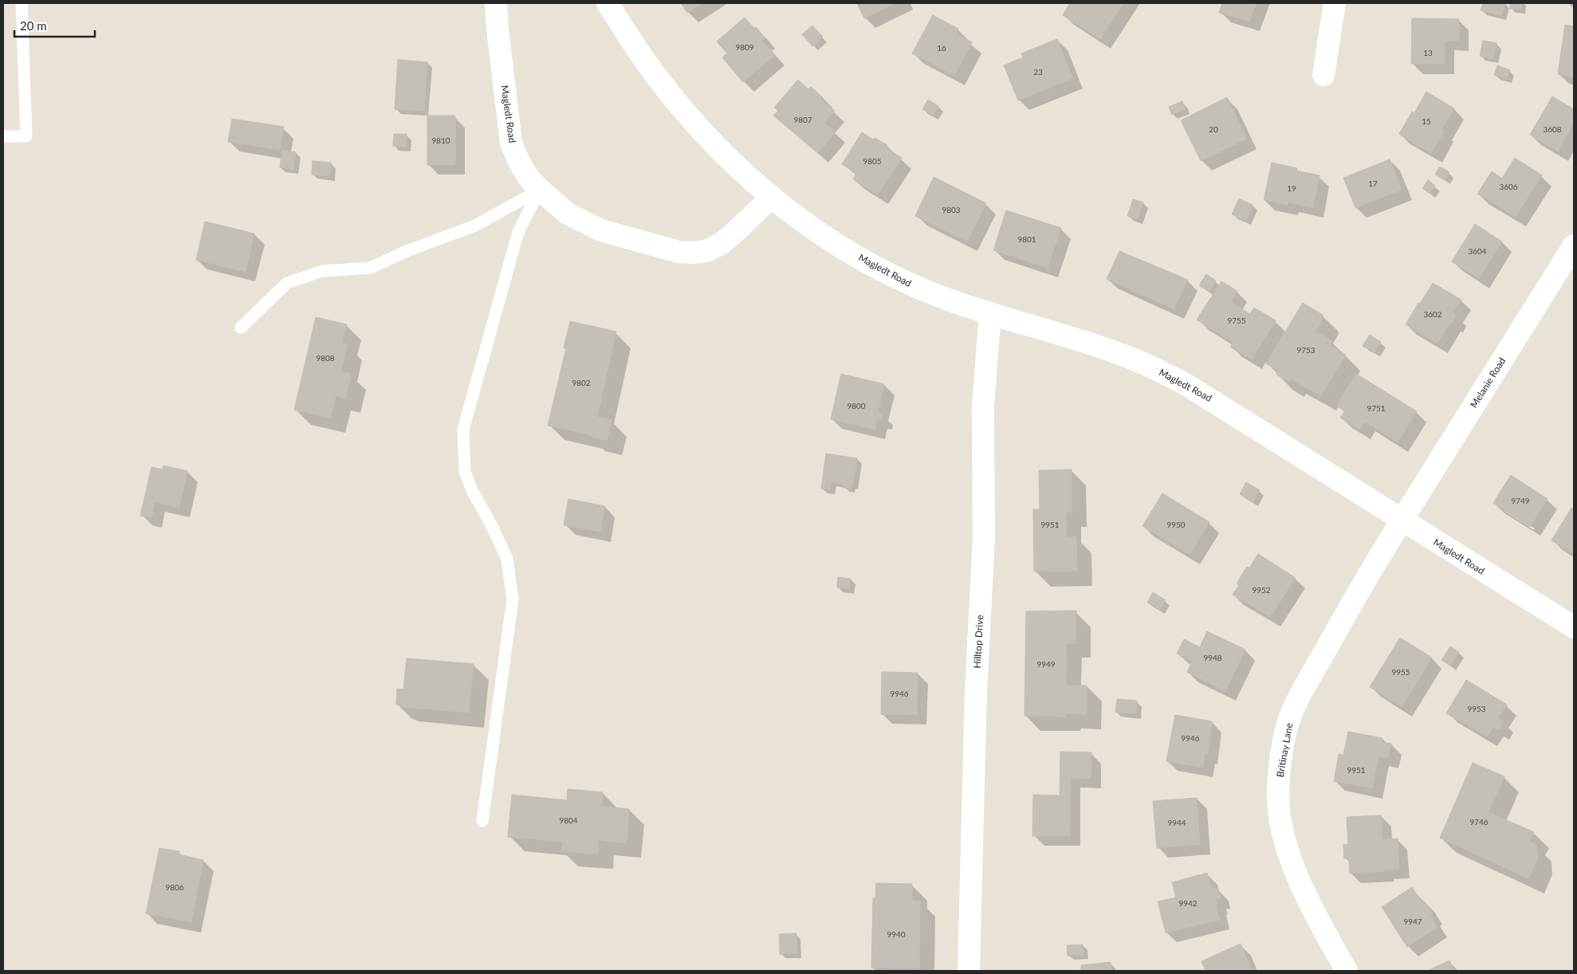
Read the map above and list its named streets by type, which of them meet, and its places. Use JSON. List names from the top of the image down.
{
  "streets": {
    "street": [
      "Magledt Road",
      "Melanie Road",
      "Hilltop Drive",
      "Britinay Lane"
    ]
  },
  "crossings": [
    ["Magledt Road", "Melanie Road"],
    ["Magledt Road", "Hilltop Drive"],
    ["Magledt Road", "Britinay Lane"],
    ["Melanie Road", "Britinay Lane"]
  ],
  "house_numbers": [
    "9809",
    "16",
    "13",
    "23",
    "9807",
    "15",
    "20",
    "3608",
    "9810",
    "9805",
    "17",
    "3606",
    "19",
    "9803",
    "9801",
    "3604",
    "3602",
    "9755",
    "9753",
    "9808",
    "9802",
    "9800",
    "9751",
    "9749",
    "9951",
    "9950",
    "9952",
    "9948",
    "9949",
    "9955",
    "9946",
    "9953",
    "9946",
    "9951",
    "9804",
    "9746",
    "9944",
    "9806",
    "9942",
    "9947",
    "9940"
  ],
  "scale_bar": "20 m"
}
